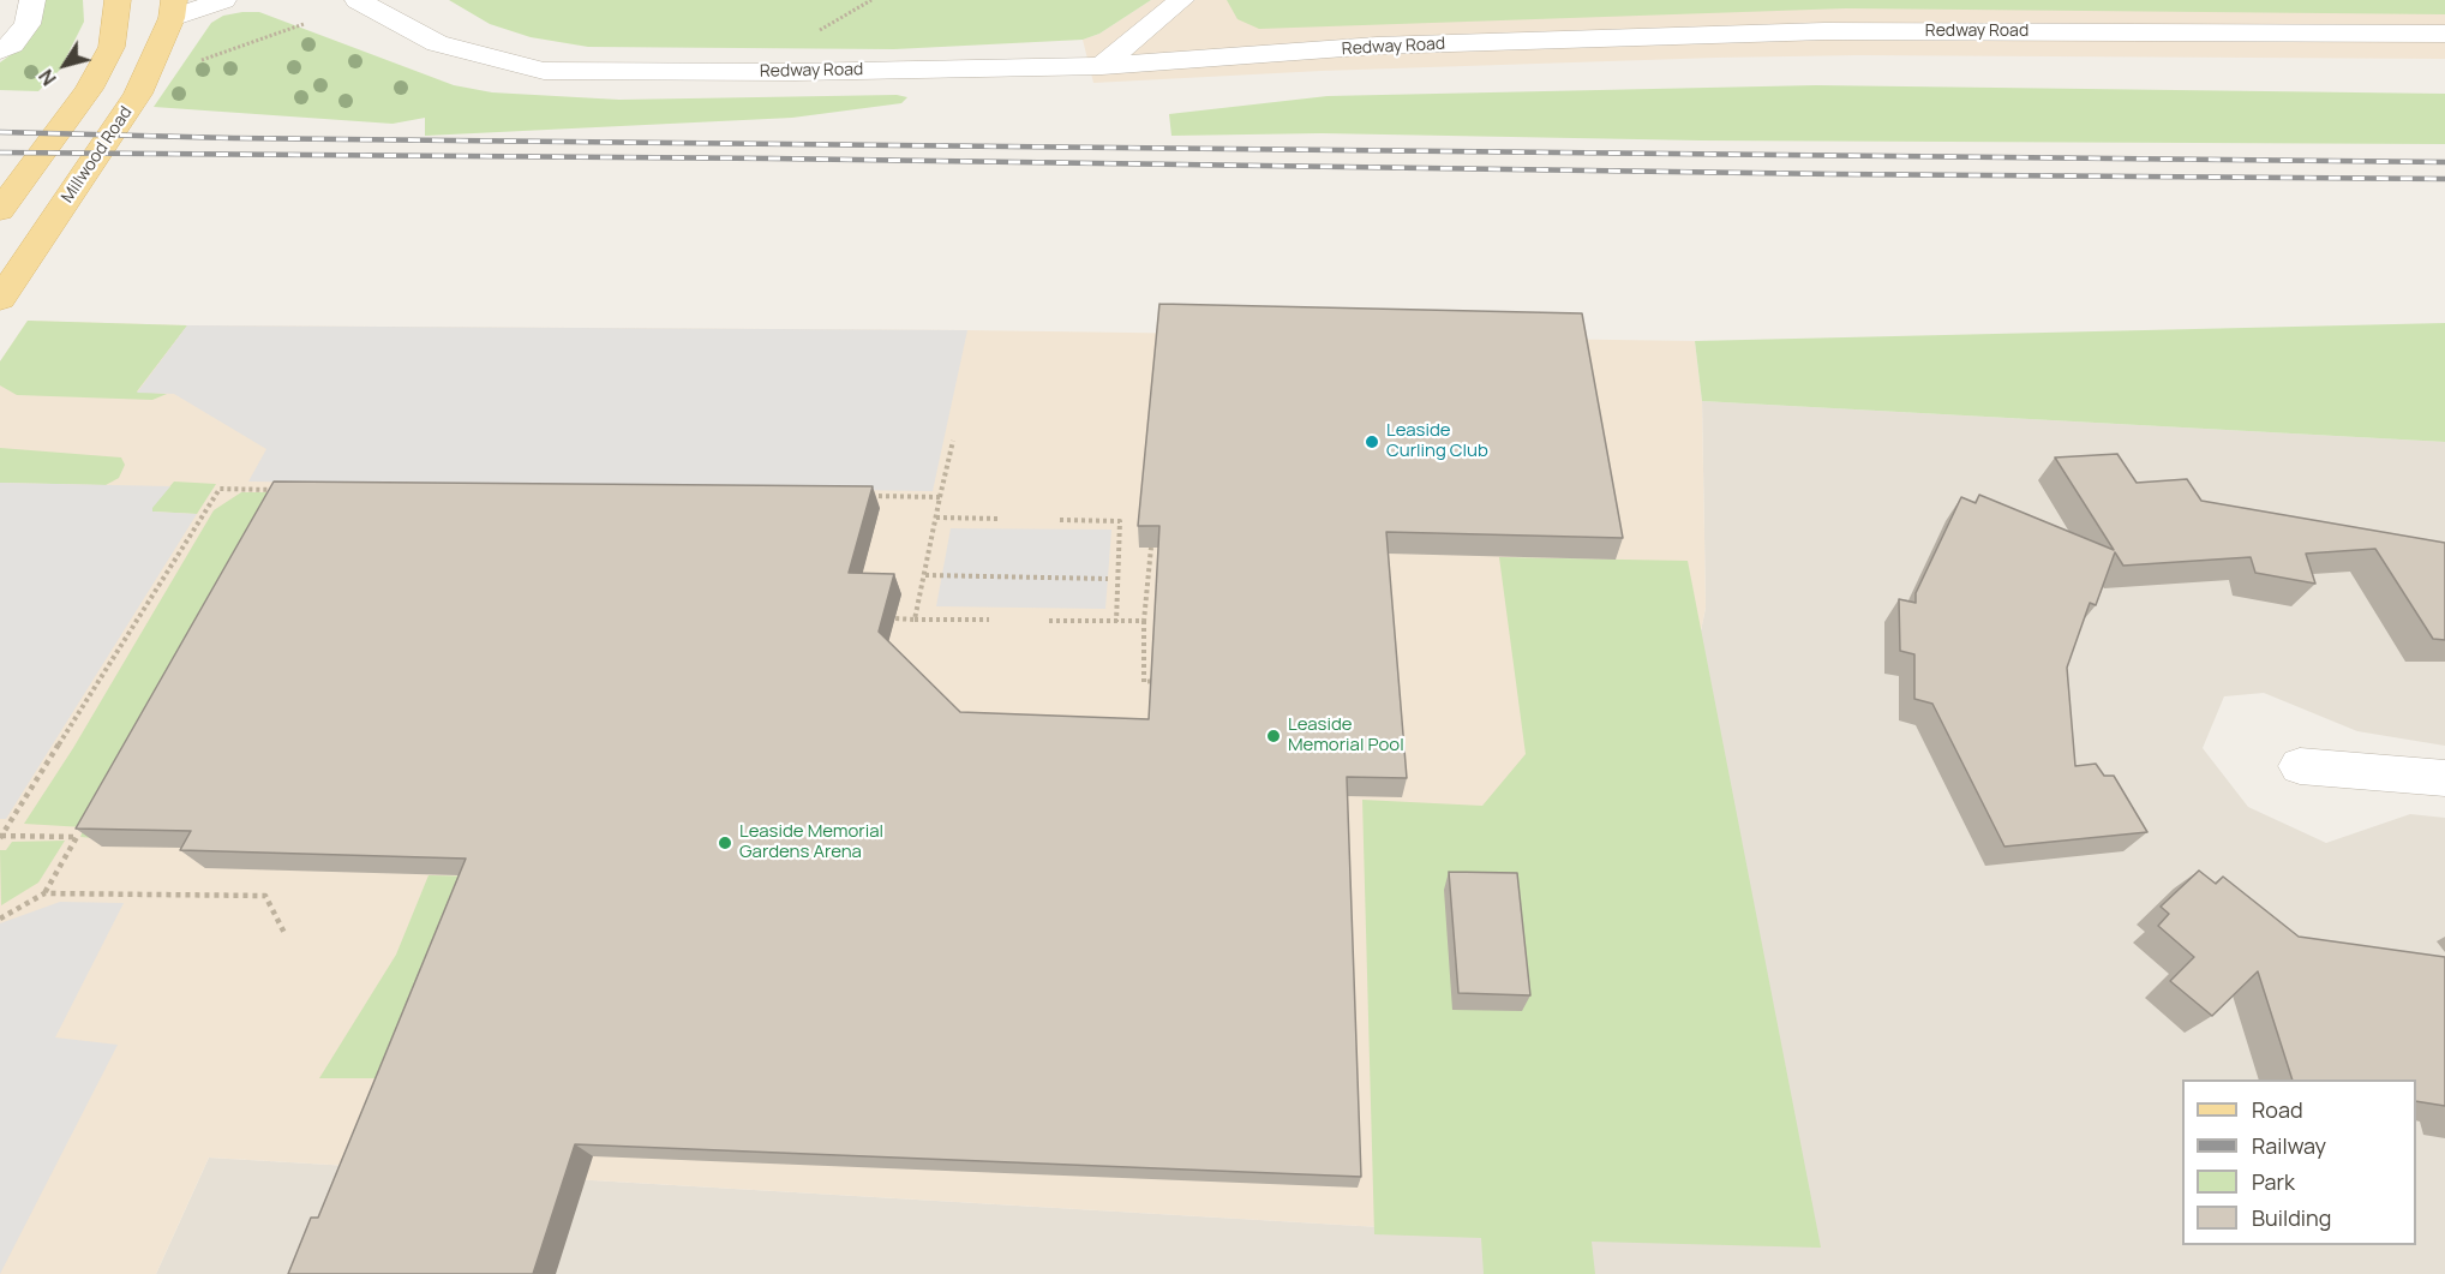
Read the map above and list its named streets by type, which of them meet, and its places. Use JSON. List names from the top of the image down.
{
  "streets": {
    "main road": ["Millwood Road"],
    "street": ["Redway Road"]
  },
  "places": ["Leaside Curling Club", "Leaside Memorial Pool", "Leaside Memorial Gardens Arena"],
  "legend": [
    "Road",
    "Railway",
    "Park",
    "Building"
  ],
  "north": "bottom left"
}
